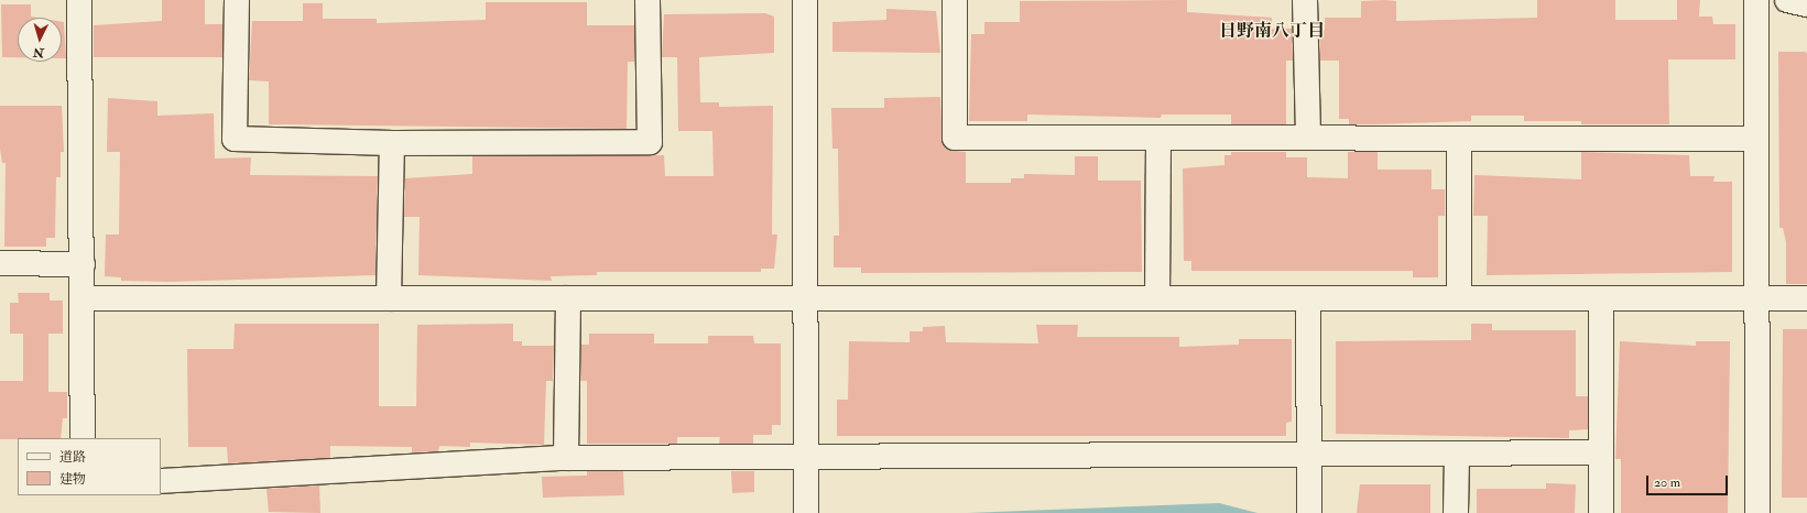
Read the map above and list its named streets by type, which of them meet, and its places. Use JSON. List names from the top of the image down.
{
  "districts": ["日野南八丁目"],
  "legend": ["道路", "建物"],
  "scale_bar": "20 m",
  "north": "bottom"
}
